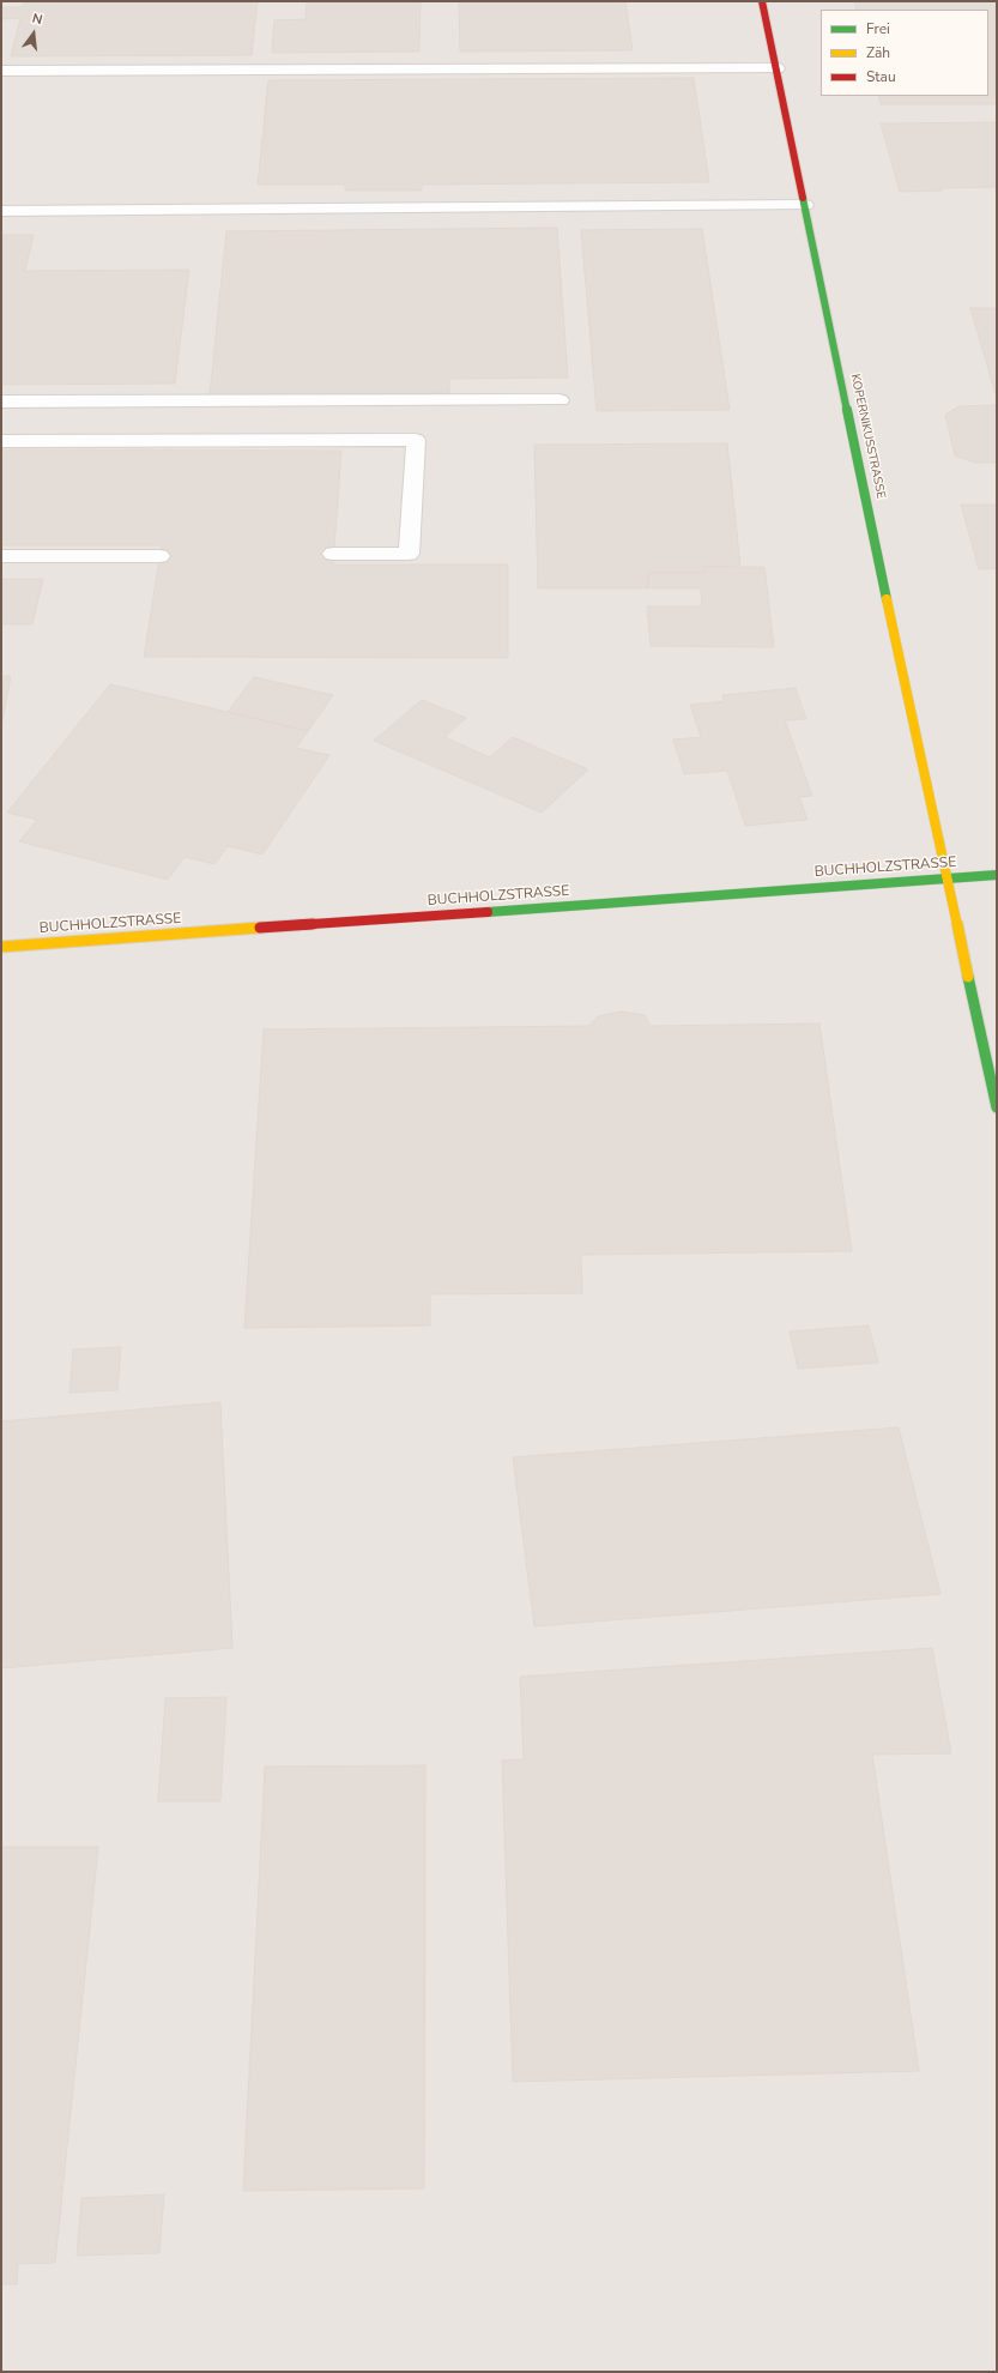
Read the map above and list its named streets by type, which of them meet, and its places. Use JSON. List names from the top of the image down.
{
  "streets": {
    "street": ["KOPERNIKUSSTRASSE", "BUCHHOLZSTRASSE"]
  },
  "crossings": [
    ["KOPERNIKUSSTRASSE", "BUCHHOLZSTRASSE"]
  ],
  "legend": ["Frei", "Zäh", "Stau"],
  "north": "top"
}
